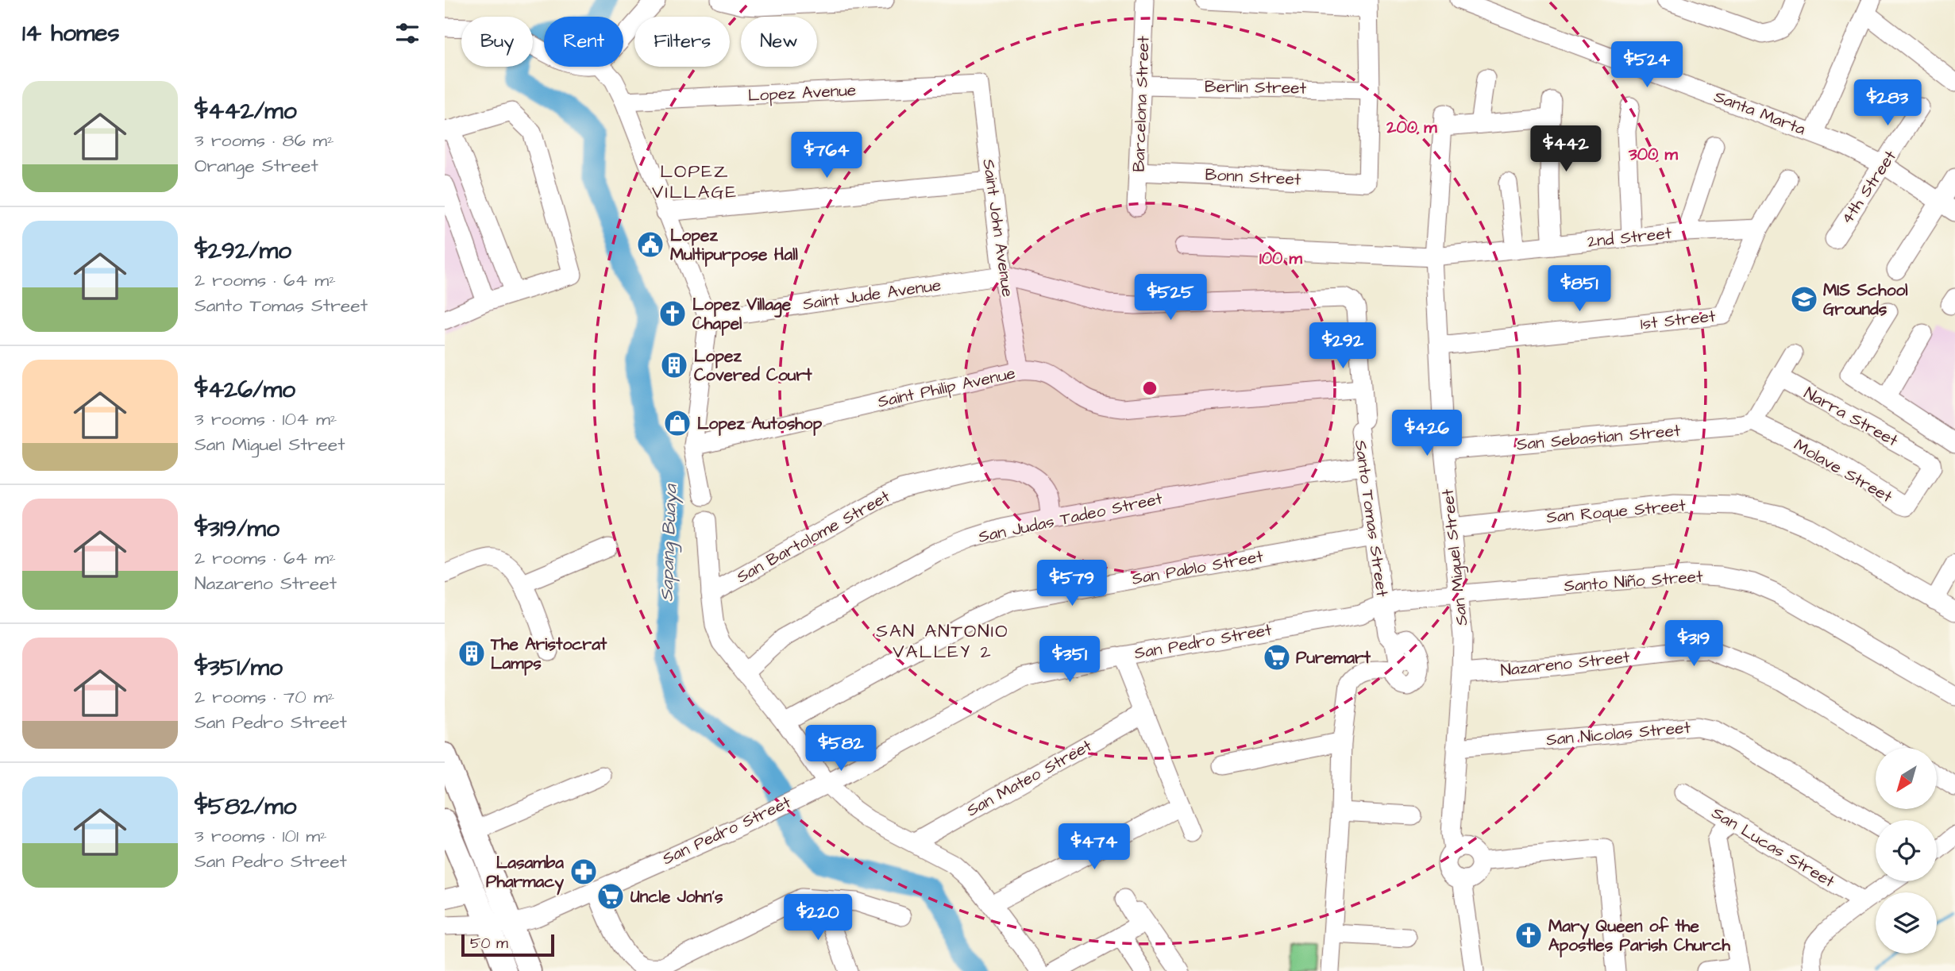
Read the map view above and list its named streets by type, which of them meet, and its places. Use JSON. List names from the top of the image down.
{
  "streets": {
    "street": [
      "Berlin Street",
      "Lopez Avenue",
      "Barcelona Street",
      "Santa Marta",
      "Bonn Street",
      "4th Street",
      "Saint John Avenue",
      "2nd Street",
      "Saint Jude Avenue",
      "1st Street",
      "Saint Philip Avenue",
      "Narra Street",
      "San Sebastian Street",
      "Molave Street",
      "San Roque Street",
      "San Judas Tadeo Street",
      "Santo Tomas Street",
      "San Bartolome Street",
      "San Miguel Street",
      "San Pablo Street",
      "Santo Niño Street",
      "San Pedro Street",
      "Nazareno Street",
      "San Nicolas Street",
      "San Mateo Street",
      "San Lucas Street"
    ]
  },
  "crossings": [
    ["Berlin Street", "Barcelona Street"],
    ["Berlin Street", "Bonn Street"],
    ["Lopez Avenue", "Saint John Avenue"],
    ["Barcelona Street", "Bonn Street"],
    ["Santa Marta", "4th Street"],
    ["Saint John Avenue", "Saint Jude Avenue"],
    ["Saint John Avenue", "Saint Philip Avenue"],
    ["Saint John Avenue", "Santo Tomas Street"],
    ["2nd Street", "1st Street"],
    ["2nd Street", "San Miguel Street"],
    ["Saint Jude Avenue", "Santo Tomas Street"],
    ["1st Street", "San Miguel Street"],
    ["Saint Philip Avenue", "Santo Tomas Street"],
    ["Narra Street", "Molave Street"],
    ["San Sebastian Street", "Molave Street"],
    ["San Sebastian Street", "San Miguel Street"],
    ["San Roque Street", "San Miguel Street"],
    ["San Judas Tadeo Street", "Santo Tomas Street"],
    ["San Judas Tadeo Street", "San Bartolome Street"],
    ["Santo Tomas Street", "San Pablo Street"],
    ["Santo Tomas Street", "Santo Niño Street"],
    ["Santo Tomas Street", "San Pedro Street"],
    ["San Miguel Street", "Santo Niño Street"],
    ["San Miguel Street", "Nazareno Street"],
    ["San Miguel Street", "San Nicolas Street"],
    ["Santo Niño Street", "San Pedro Street"]
  ],
  "districts": ["LOPEZ VILLAGE", "SAN ANTONIO VALLEY 2"],
  "water": ["Sapang Buaya"],
  "places": {
    "public building": ["Lopez Multipurpose Hall"],
    "school or university": ["MIS School Grounds"],
    "church": ["Lopez Village Chapel", "Mary Queen of the Apostles Parish Church"],
    "building": ["Lopez Covered Court", "The Aristocrat Lamps"],
    "shop": ["Lopez Autoshop"],
    "supermarket": ["Puremart", "Uncle John's"],
    "pharmacy": ["Lasamba Pharmacy"]
  },
  "scale_bar": "50 m",
  "north": "bottom left",
  "page": {
    "heading": "14 homes",
    "chip": [
      "Buy",
      "Rent",
      "Filters",
      "New"
    ],
    "price": [
      "$524",
      "$283",
      "$442",
      "$764",
      "$851",
      "$525",
      "$292",
      "$426",
      "$579",
      "$319",
      "$351",
      "$582",
      "$474",
      "$220"
    ],
    "list": [
      {
        "name": "$442/mo",
        "note": "3 rooms · 86 m² · Orange Street"
      },
      {
        "name": "$292/mo",
        "note": "2 rooms · 64 m² · Santo Tomas Street"
      },
      {
        "name": "$426/mo",
        "note": "3 rooms · 104 m² · San Miguel Street"
      },
      {
        "name": "$319/mo",
        "note": "2 rooms · 64 m² · Nazareno Street"
      },
      {
        "name": "$351/mo",
        "note": "2 rooms · 70 m² · San Pedro Street"
      },
      {
        "name": "$582/mo",
        "note": "3 rooms · 101 m² · San Pedro Street"
      }
    ],
    "scale": "50 m"
  },
  "rings": ["200 m", "300 m", "100 m"]
}
